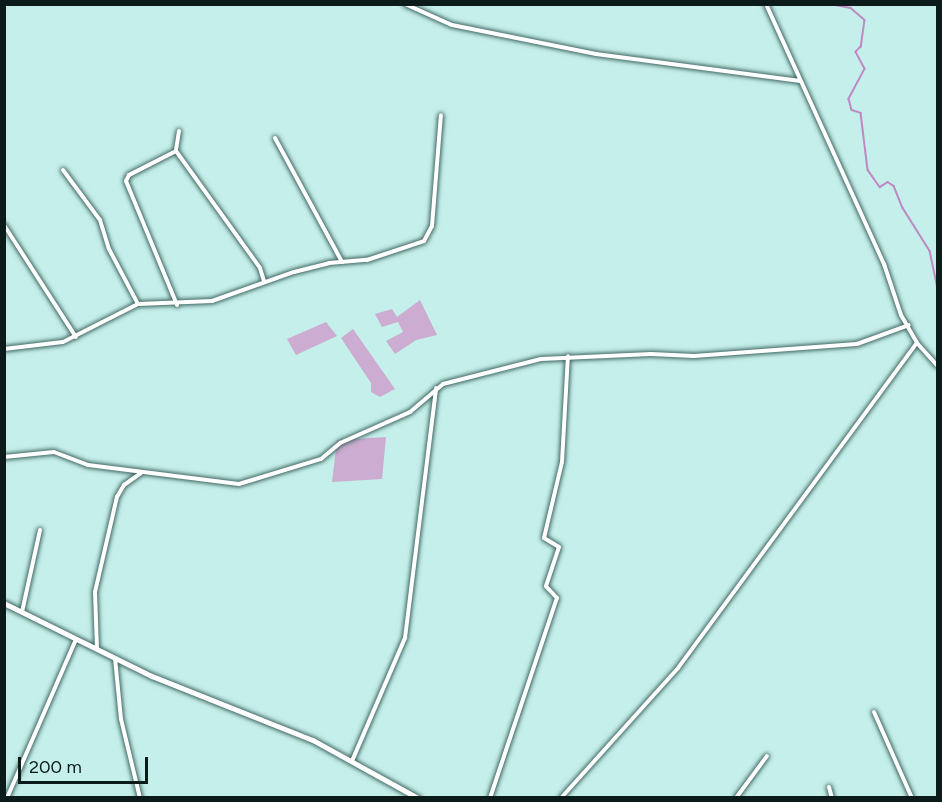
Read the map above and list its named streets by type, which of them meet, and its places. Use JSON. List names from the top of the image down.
{
  "scale_bar": "200 m"
}
